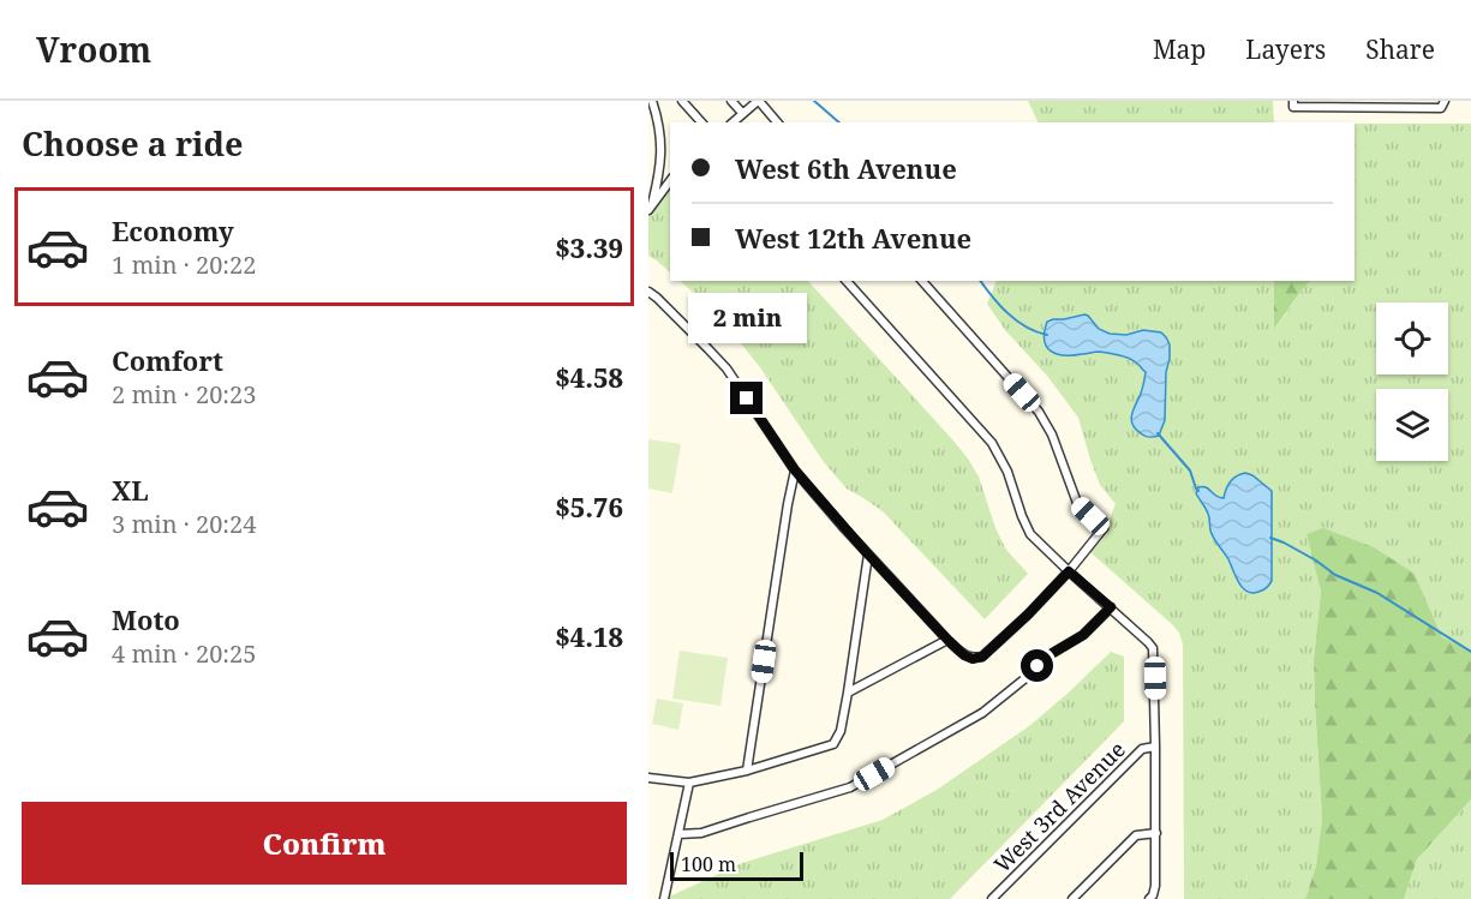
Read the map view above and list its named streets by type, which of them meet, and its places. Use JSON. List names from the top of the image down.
{
  "streets": {
    "street": ["West 3rd Avenue"]
  },
  "scale_bar": "100 m",
  "page": {
    "header": "Vroom",
    "nav": ["Map", "Layers", "Share"],
    "heading": "Choose a ride",
    "banner": ["West 6th Avenue", "West 12th Avenue"],
    "list": [
      {
        "name": "Economy",
        "note": "1 min · 20:22",
        "value": "$3.39"
      },
      {
        "name": "Comfort",
        "note": "2 min · 20:23",
        "value": "$4.58"
      },
      {
        "name": "XL",
        "note": "3 min · 20:24",
        "value": "$5.76"
      },
      {
        "name": "Moto",
        "note": "4 min · 20:25",
        "value": "$4.18"
      }
    ],
    "bubble": "2 min",
    "buttons": "Confirm",
    "scale": "100 m"
  }
}
